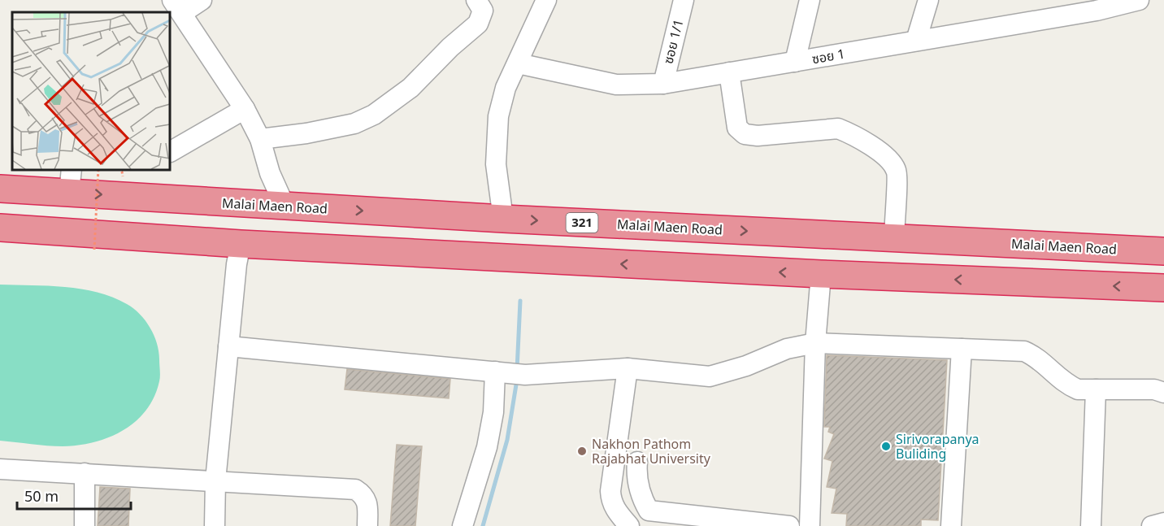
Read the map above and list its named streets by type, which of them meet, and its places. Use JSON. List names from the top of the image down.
{
  "streets": {
    "highway": ["Malai Maen Road", "321"],
    "street": ["ซอย 1/1", "ซอย 1"]
  },
  "crossings": [
    ["ซอย 1/1", "ซอย 1"]
  ],
  "places": ["Sirivorapanya Buliding", "Nakhon Pathom Rajabhat University"],
  "scale_bar": "50 m"
}
